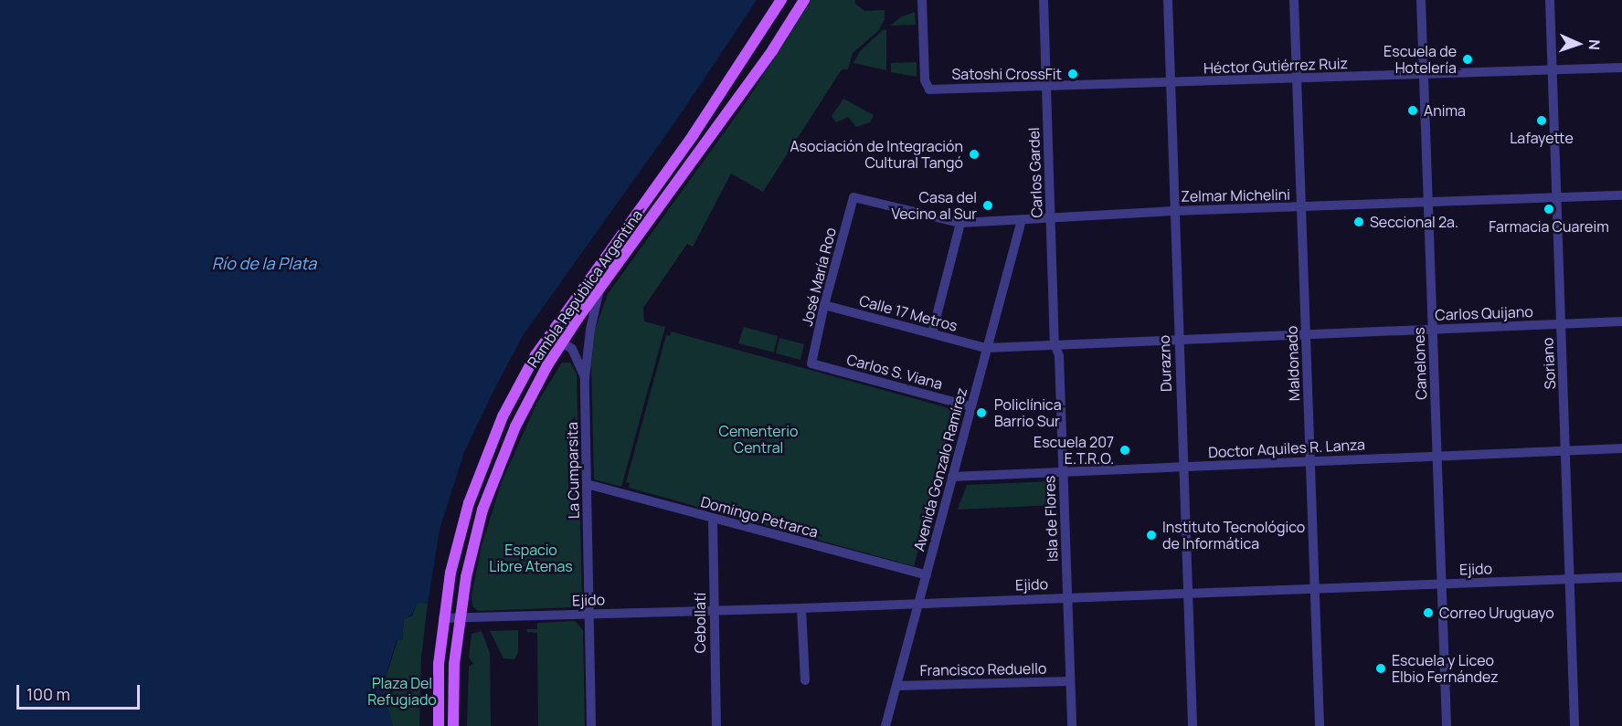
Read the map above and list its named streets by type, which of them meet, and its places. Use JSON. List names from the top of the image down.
{
  "streets": {
    "main road": ["Rambla República Argentina"],
    "street": [
      "Héctor Gutiérrez Ruiz",
      "Carlos Gardel",
      "Zelmar Michelini",
      "José María Roo",
      "Calle 17 Metros",
      "Carlos Quijano",
      "Durazno",
      "Maldonado",
      "Canelones",
      "Soriano",
      "Carlos S. Viana",
      "Doctor Aquiles R. Lanza",
      "Avenida Gonzalo Ramírez",
      "La Cumparsita",
      "Domingo Petrarca",
      "Isla de Flores",
      "Ejido",
      "Cebollatí",
      "Francisco Reduello"
    ]
  },
  "crossings": [
    ["Héctor Gutiérrez Ruiz", "Carlos Gardel"],
    ["Héctor Gutiérrez Ruiz", "Durazno"],
    ["Héctor Gutiérrez Ruiz", "Maldonado"],
    ["Héctor Gutiérrez Ruiz", "Canelones"],
    ["Héctor Gutiérrez Ruiz", "Soriano"],
    ["Carlos Gardel", "Zelmar Michelini"],
    ["Carlos Gardel", "Carlos Quijano"],
    ["Carlos Gardel", "Isla de Flores"],
    ["Zelmar Michelini", "José María Roo"],
    ["Zelmar Michelini", "Durazno"],
    ["Zelmar Michelini", "Maldonado"],
    ["Zelmar Michelini", "Canelones"],
    ["Zelmar Michelini", "Soriano"],
    ["Zelmar Michelini", "Avenida Gonzalo Ramírez"],
    ["José María Roo", "Calle 17 Metros"],
    ["José María Roo", "Carlos S. Viana"],
    ["Rambla República Argentina", "La Cumparsita"],
    ["Rambla República Argentina", "Ejido"],
    ["Calle 17 Metros", "Carlos Quijano"],
    ["Calle 17 Metros", "Avenida Gonzalo Ramírez"],
    ["Carlos Quijano", "Durazno"],
    ["Carlos Quijano", "Maldonado"],
    ["Carlos Quijano", "Canelones"],
    ["Carlos Quijano", "Soriano"],
    ["Carlos Quijano", "Avenida Gonzalo Ramírez"],
    ["Carlos Quijano", "Isla de Flores"],
    ["Durazno", "Doctor Aquiles R. Lanza"],
    ["Durazno", "Ejido"],
    ["Maldonado", "Doctor Aquiles R. Lanza"],
    ["Maldonado", "Ejido"],
    ["Canelones", "Doctor Aquiles R. Lanza"],
    ["Canelones", "Ejido"],
    ["Soriano", "Doctor Aquiles R. Lanza"],
    ["Soriano", "Ejido"],
    ["Carlos S. Viana", "Avenida Gonzalo Ramírez"],
    ["Doctor Aquiles R. Lanza", "Avenida Gonzalo Ramírez"],
    ["Doctor Aquiles R. Lanza", "Isla de Flores"],
    ["Avenida Gonzalo Ramírez", "Domingo Petrarca"],
    ["Avenida Gonzalo Ramírez", "Ejido"],
    ["Avenida Gonzalo Ramírez", "Francisco Reduello"],
    ["La Cumparsita", "Domingo Petrarca"],
    ["La Cumparsita", "Ejido"],
    ["Domingo Petrarca", "Cebollatí"],
    ["Isla de Flores", "Ejido"],
    ["Isla de Flores", "Francisco Reduello"],
    ["Ejido", "Cebollatí"]
  ],
  "water": ["Río de la Plata"],
  "parks": ["Cementerio Central", "Espacio Libre Atenas", "Plaza Del Refugiado"],
  "places": [
    "Escuela de Hotelería",
    "Satoshi CrossFit",
    "Anima",
    "Lafayette",
    "Asociación de Integración Cultural Tangó",
    "Casa del Vecino al Sur",
    "Farmacia Cuareim",
    "Seccional 2a.",
    "Policlínica Barrio Sur",
    "Escuela 207 E.T.R.O.",
    "Instituto Tecnológico de Informática",
    "Correo Uruguayo",
    "Escuela y Liceo Elbio Fernández"
  ],
  "scale_bar": "100 m",
  "north": "right"
}
